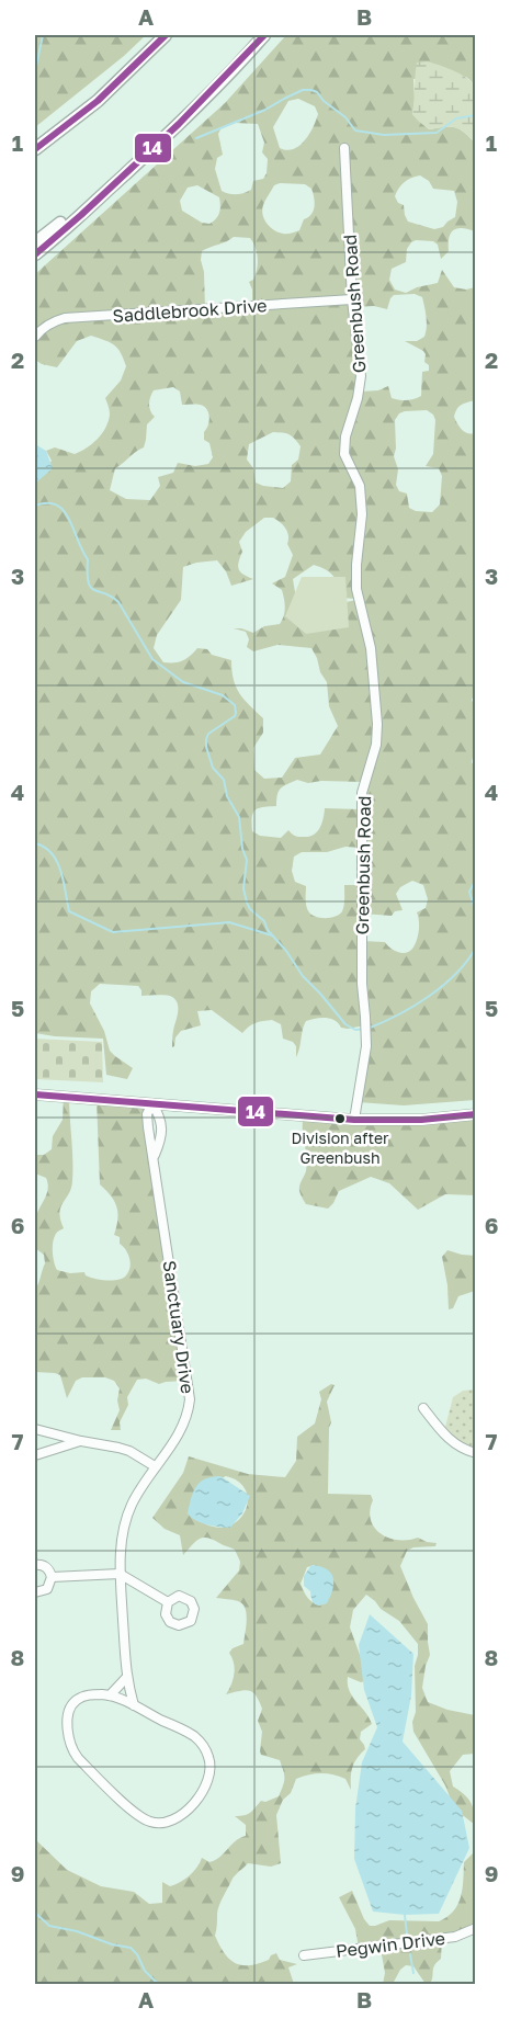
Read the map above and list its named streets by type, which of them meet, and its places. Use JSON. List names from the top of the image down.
{
  "streets": {
    "street": [
      "Greenbush Road",
      "Saddlebrook Drive",
      "Sanctuary Drive",
      "Pegwin Drive"
    ]
  },
  "crossings": [
    ["Greenbush Road", "Saddlebrook Drive"]
  ],
  "places": ["Division after Greenbush"],
  "lines": ["transit line 14"],
  "grid": {
    "columns": ["A", "B"],
    "rows": [
      "1",
      "2",
      "3",
      "4",
      "5",
      "6",
      "7",
      "8",
      "9"
    ]
  }
}
